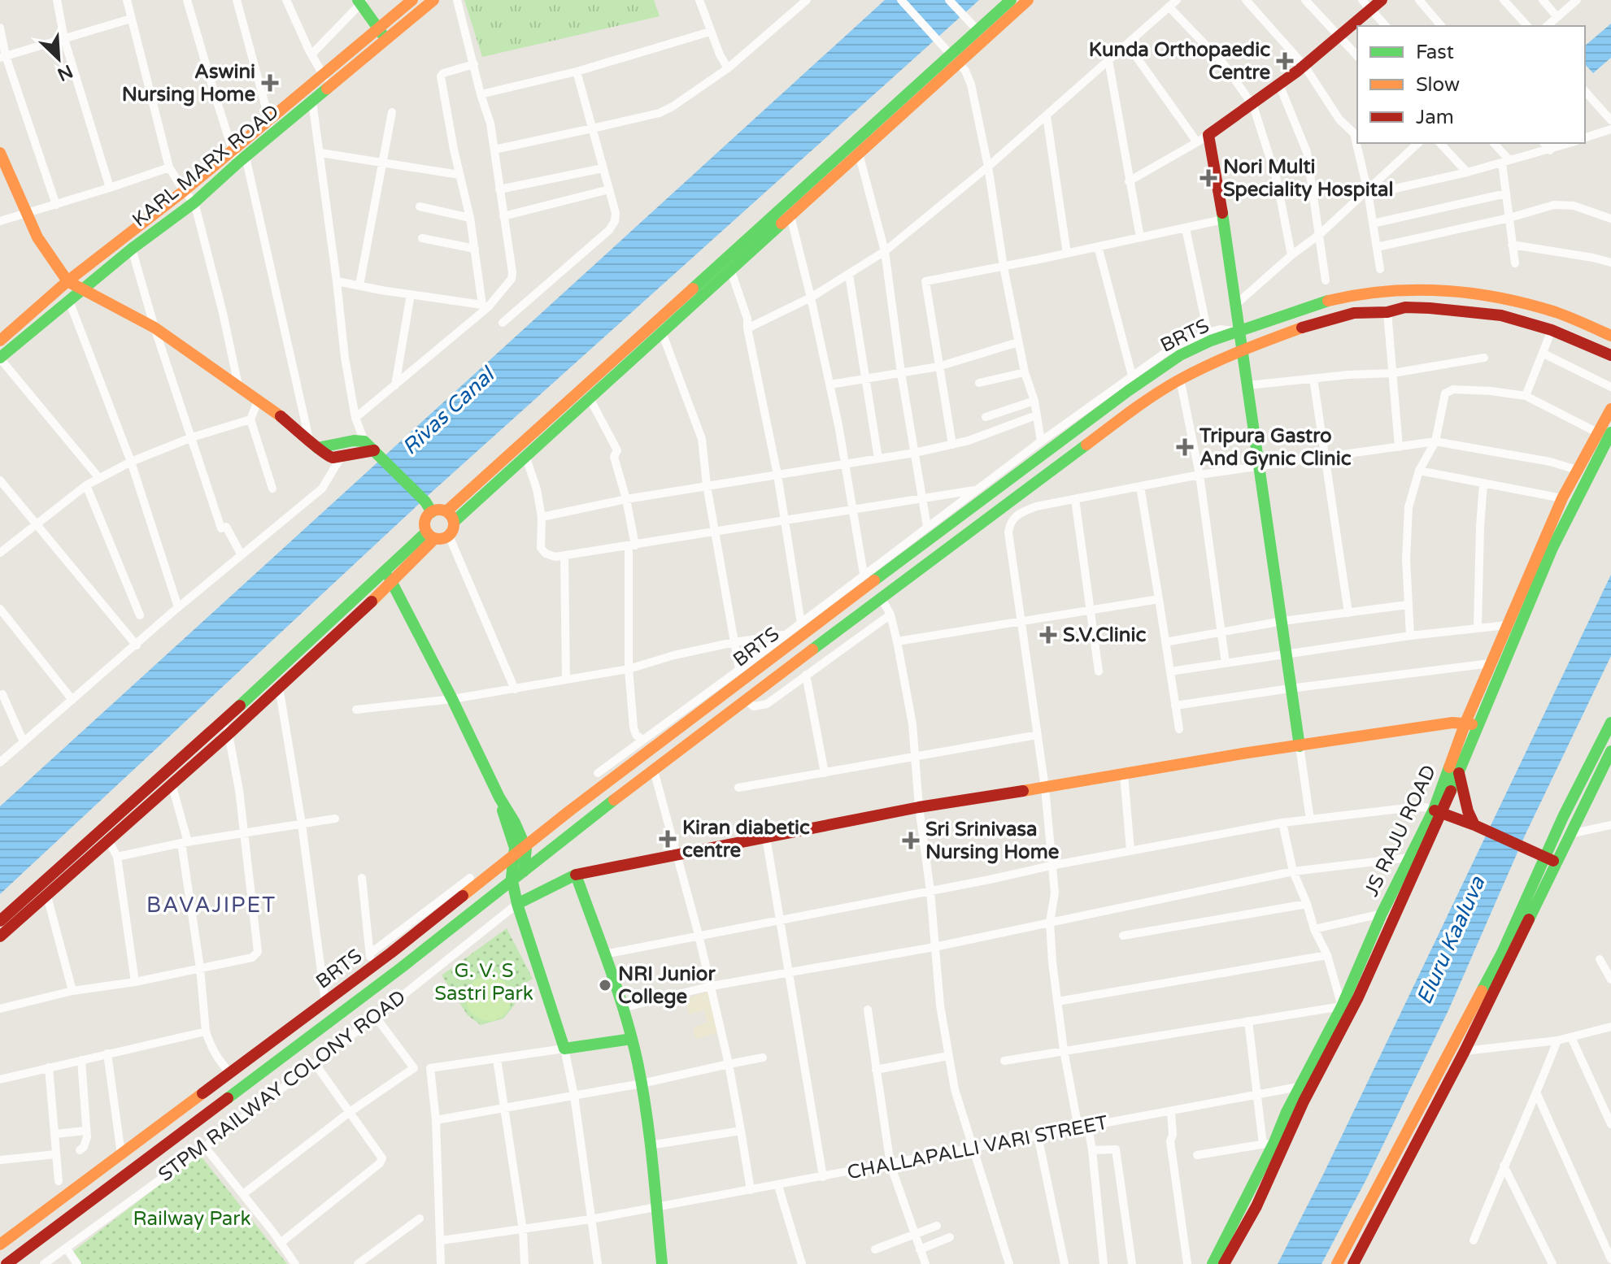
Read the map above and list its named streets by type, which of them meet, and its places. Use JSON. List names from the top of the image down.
{
  "streets": {
    "main road": ["KARL MARX ROAD", "BRTS", "JS RAJU ROAD"],
    "street": ["STPM RAILWAY COLONY ROAD", "CHALLAPALLI VARI STREET"]
  },
  "crossings": [
    ["JS RAJU ROAD", "CHALLAPALLI VARI STREET"]
  ],
  "districts": ["BAVAJIPET"],
  "water": ["Rivas Canal", "Eluru Kaaluva"],
  "parks": ["G. V. S Sastri Park", "Railway Park"],
  "places": {
    "health": [
      "Kunda Orthopaedic Centre",
      "Aswini Nursing Home",
      "Nori Multi Speciality Hospital",
      "Tripura Gastro And Gynic Clinic",
      "S.V.Clinic",
      "Kiran diabetic centre",
      "Sri Srinivasa Nursing Home"
    ],
    "other": ["NRI Junior College"]
  },
  "legend": ["Fast", "Slow", "Jam"],
  "north": "bottom right"
}
